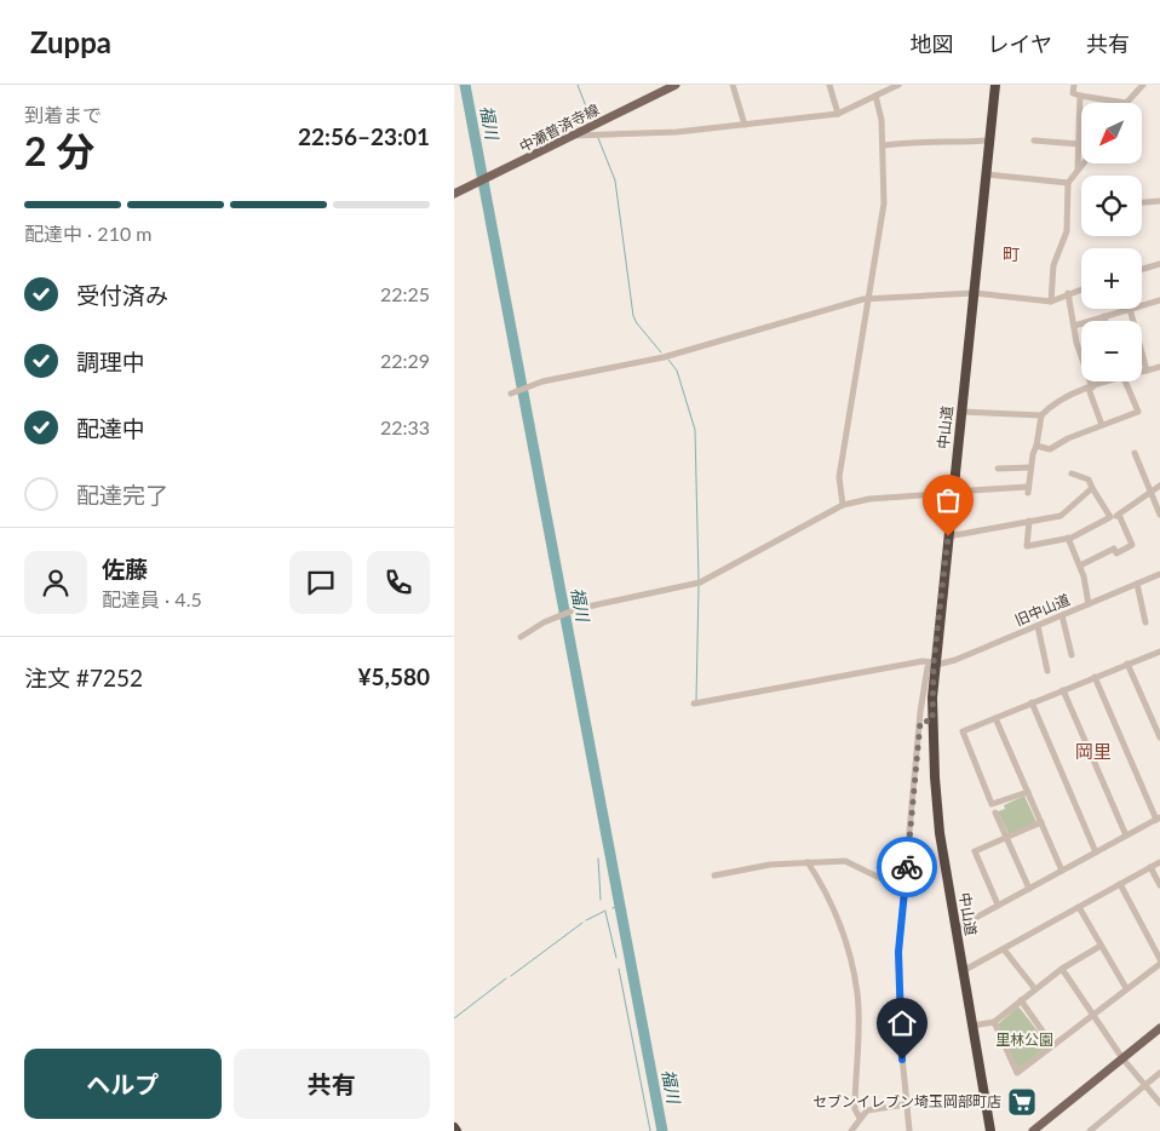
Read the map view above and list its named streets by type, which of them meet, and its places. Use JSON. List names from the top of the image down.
{
  "streets": {
    "highway": ["中山道"],
    "main road": ["中瀬普済寺線"],
    "street": ["旧中山道"]
  },
  "crossings": [
    ["中山道", "旧中山道"]
  ],
  "districts": ["町", "岡里"],
  "water": ["福川"],
  "parks": ["里林公園"],
  "places": {
    "supermarket": ["セブンイレブン埼玉岡部町店"]
  },
  "north": "bottom left",
  "page": {
    "header": "Zuppa",
    "nav": ["地図", "レイヤ", "共有"],
    "heading": ["2 分", "到着まで", "22:56–23:01"],
    "panel": [
      "佐藤",
      "配達員 · 4.5",
      "注文 #7252",
      "¥5,580"
    ],
    "map_buttons": ["+", "−"],
    "bar": "配達中 · 210 m",
    "list": [
      ["受付済み", "22:25"],
      ["調理中", "22:29"],
      ["配達中", "22:33"],
      "配達完了"
    ],
    "buttons": ["ヘルプ", "共有"]
  }
}
